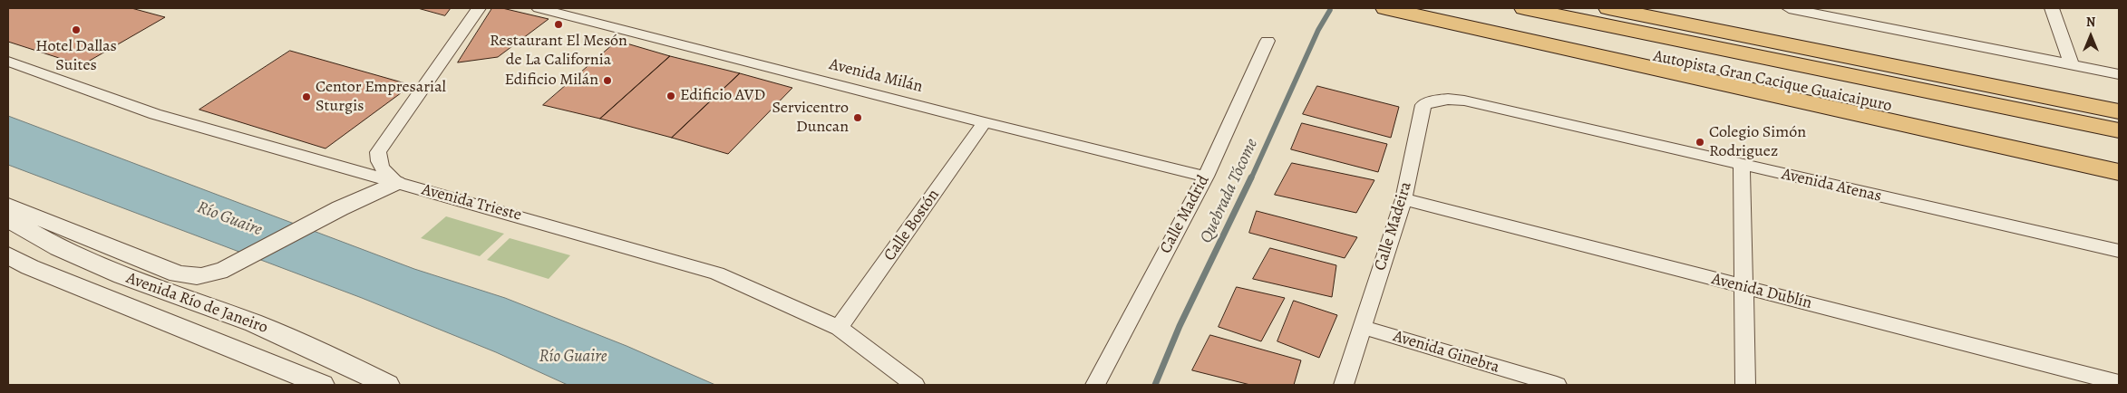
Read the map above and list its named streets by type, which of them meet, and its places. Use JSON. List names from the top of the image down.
{
  "streets": {
    "highway": ["Autopista Gran Cacique Guaicaipuro"],
    "street": [
      "Avenida Milán",
      "Avenida Atenas",
      "Avenida Trieste",
      "Calle Madrid",
      "Calle Bostón",
      "Calle Madeira",
      "Avenida Dublín",
      "Avenida Río de Janeiro",
      "Avenida Ginebra"
    ]
  },
  "crossings": [
    ["Avenida Milán", "Calle Madrid"],
    ["Avenida Milán", "Calle Bostón"],
    ["Avenida Atenas", "Calle Madeira"],
    ["Avenida Trieste", "Calle Bostón"],
    ["Calle Madeira", "Avenida Dublín"],
    ["Calle Madeira", "Avenida Ginebra"]
  ],
  "water": ["Quebrada Tócome", "Río Guaire"],
  "places": [
    "Restaurant El Mesón de La California",
    "Hotel Dallas Suites",
    "Edificio Milán",
    "Edificio AVD",
    "Centor Empresarial Sturgis",
    "Servicentro Duncan",
    "Colegio Simón Rodriguez"
  ],
  "north": "top"
}
